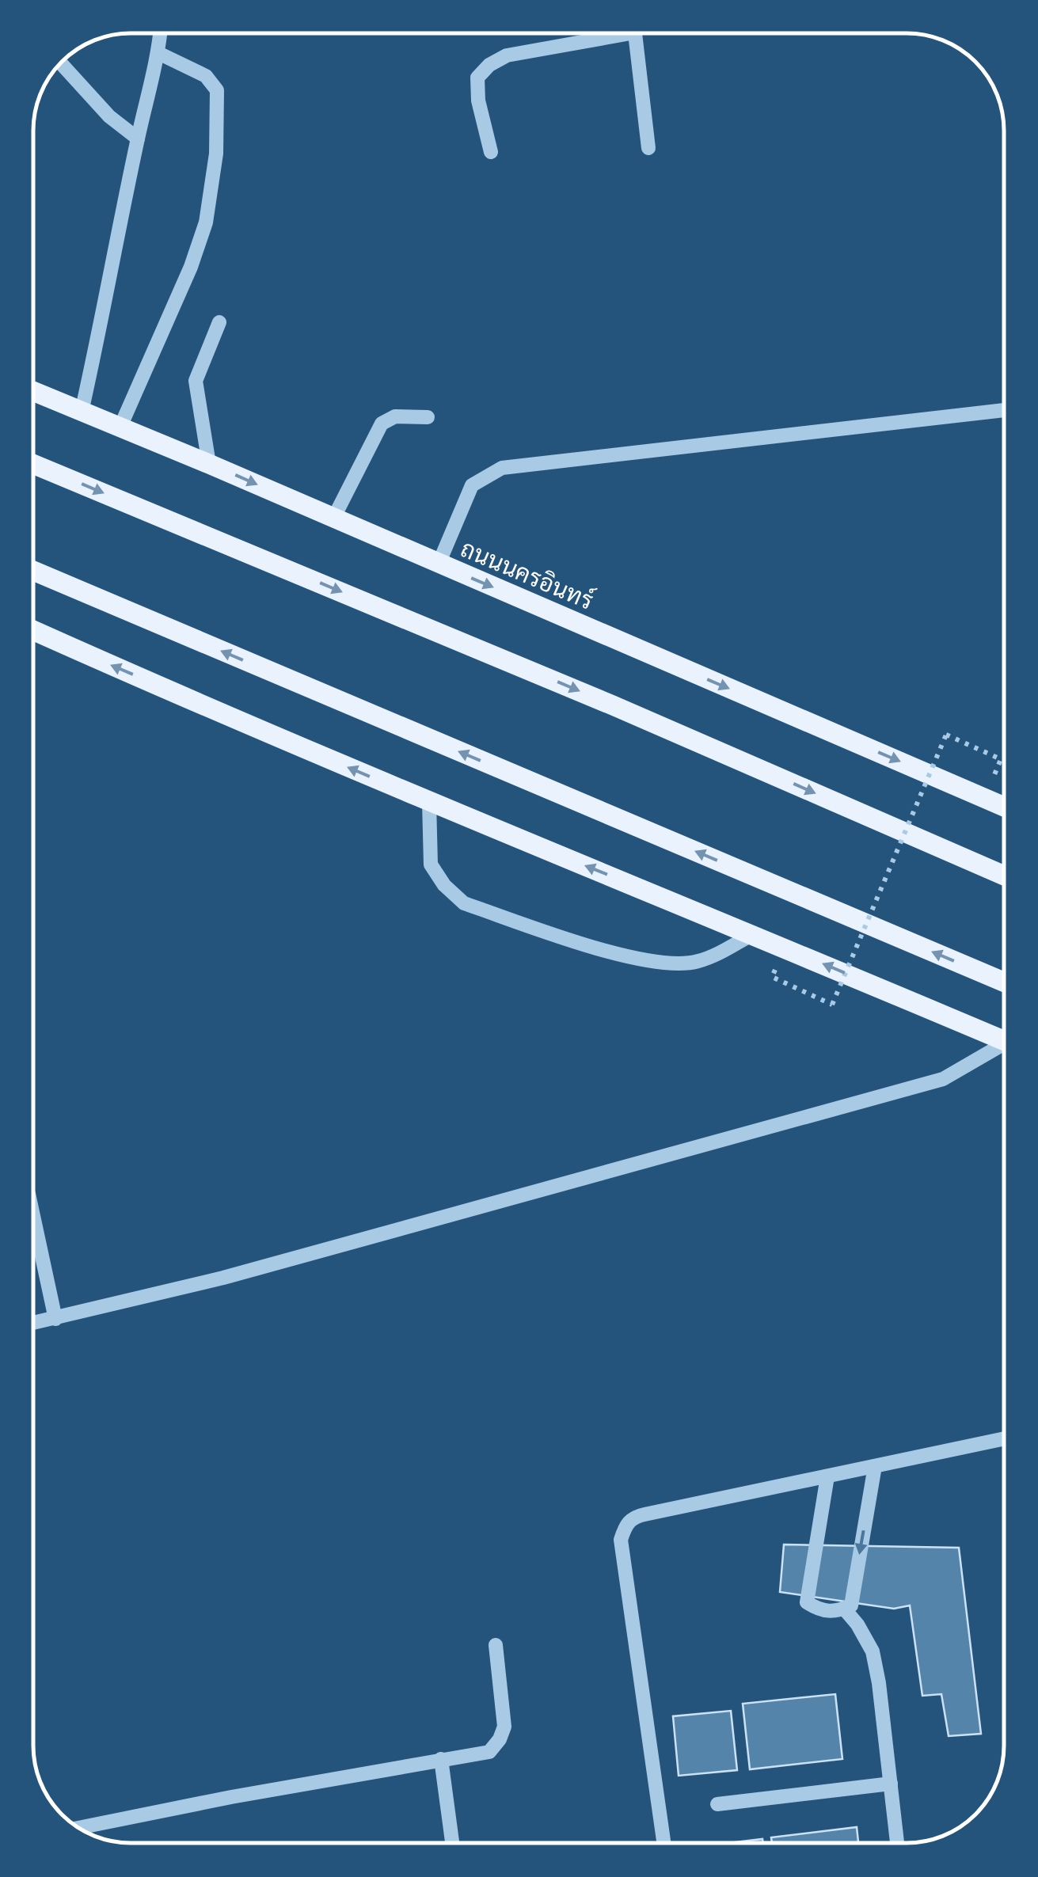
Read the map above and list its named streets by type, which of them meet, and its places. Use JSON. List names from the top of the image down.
{
  "streets": {
    "main road": ["ถนนนครอินทร์"]
  }
}
